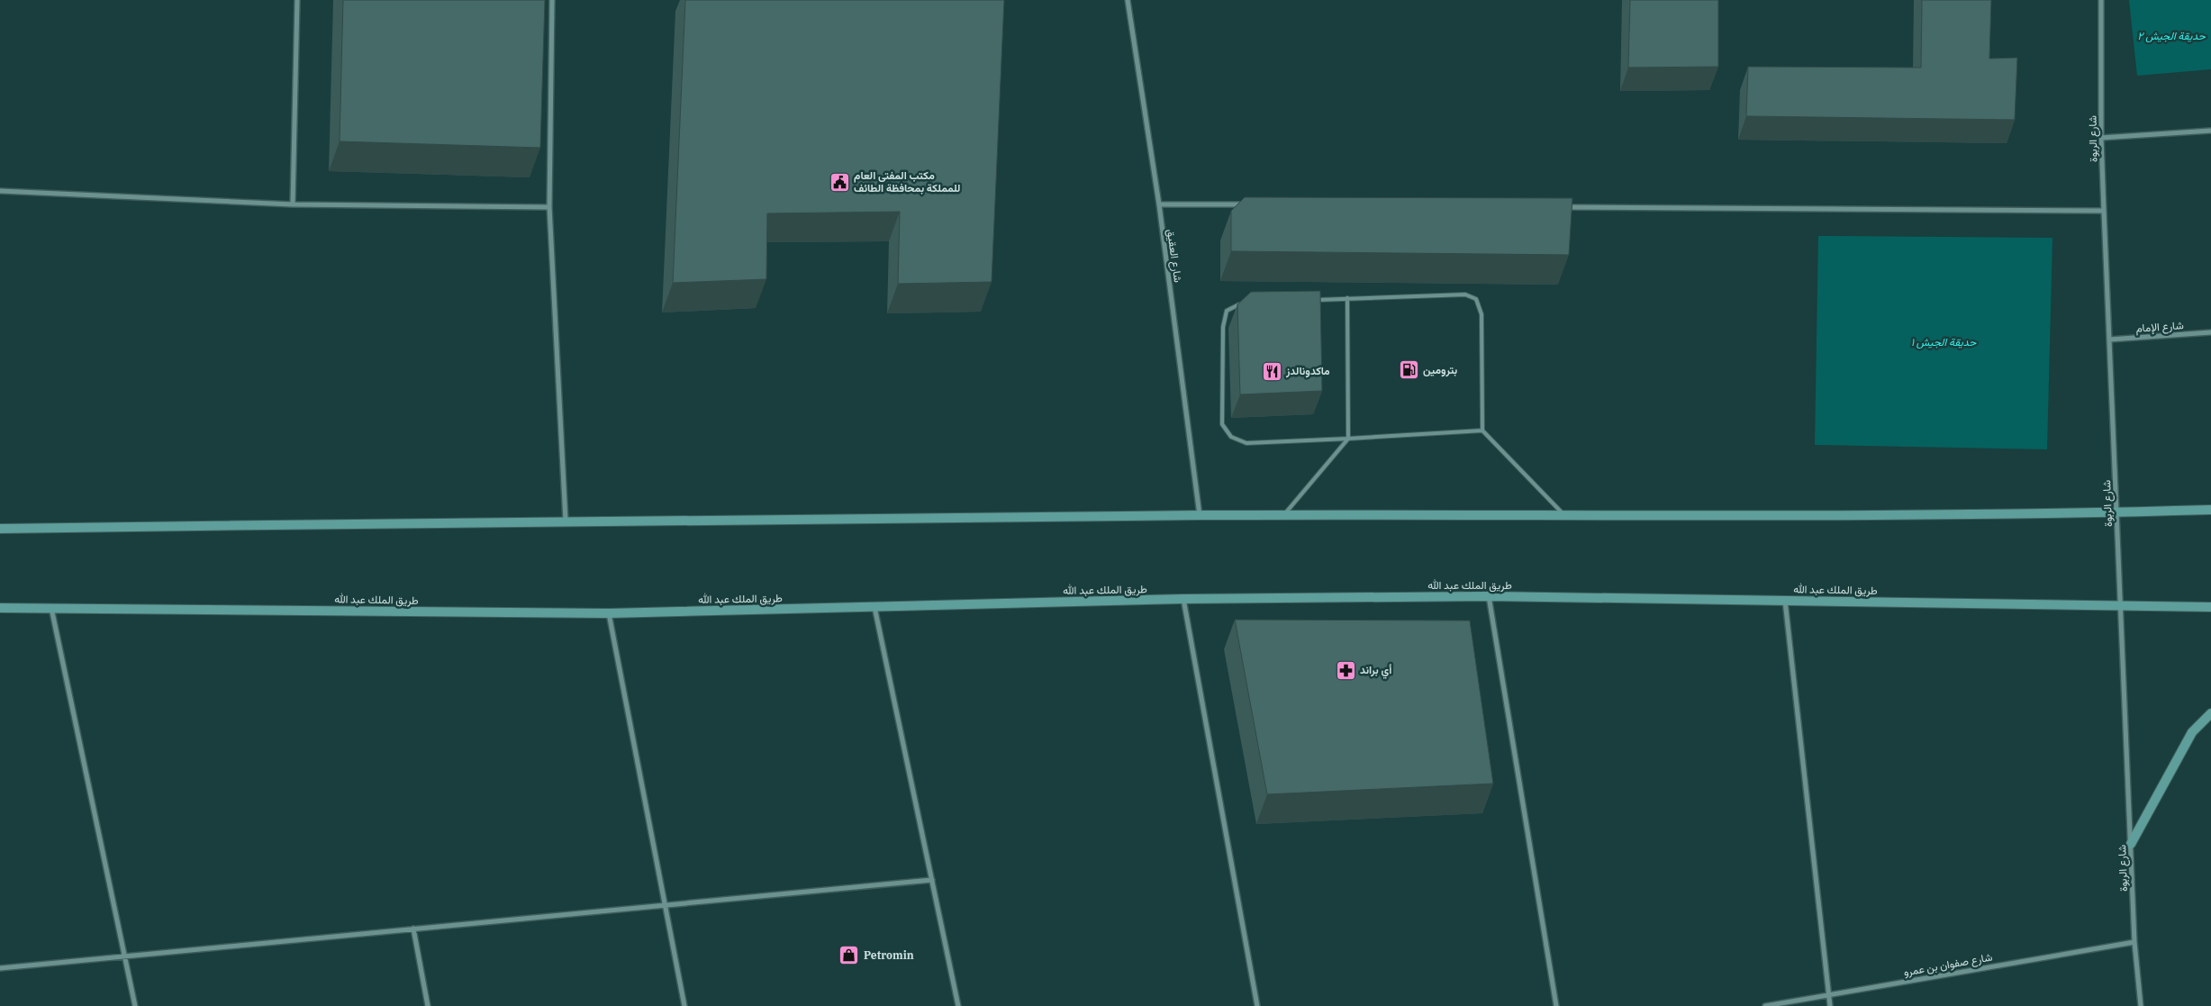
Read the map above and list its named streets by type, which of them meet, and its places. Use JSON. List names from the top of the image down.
{
  "streets": {
    "main road": ["طريق الملك عبد الله"],
    "street": [
      "شارع الربوة",
      "شارع العقيق",
      "شارع الإمام",
      "شارع صفوان بن عمرو"
    ]
  },
  "crossings": [
    ["شارع الربوة", "شارع الإمام"],
    ["شارع الربوة", "طريق الملك عبد الله"],
    ["شارع الربوة", "شارع صفوان بن عمرو"]
  ],
  "parks": ["حديقة الجيش ٢", "حديقة الجيش ١"],
  "places": {
    "public building": ["مكتب المفتي العام للمملكة بمحافظة الطائف"],
    "fuel station": ["بترومين"],
    "restaurant": ["ماكدونالدز"],
    "pharmacy": ["أي براند"],
    "shop": ["Petromin"]
  }
}
